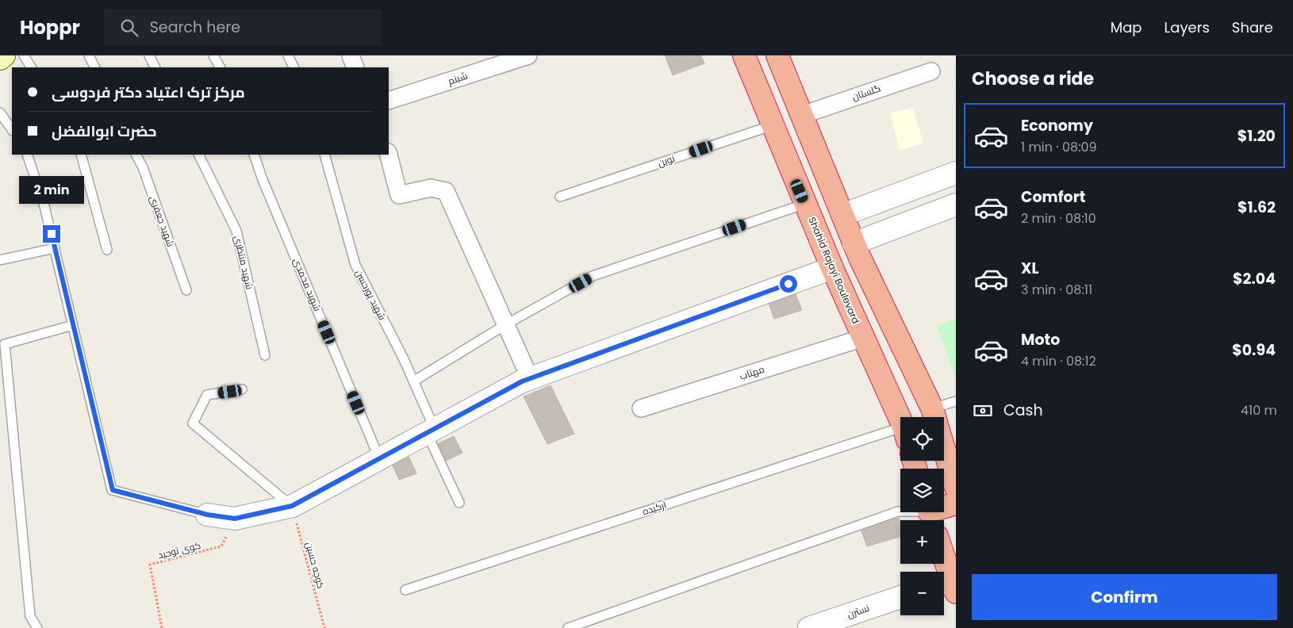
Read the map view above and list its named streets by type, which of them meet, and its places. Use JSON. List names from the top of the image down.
{
  "streets": {
    "highway": ["Shahid Rajayi Boulevard"],
    "street": [
      "شبنم",
      "گلستان",
      "مهتاب",
      "نسترن"
    ],
    "lane": [
      "نوین",
      "شهید جعفری",
      "شهید منتظری",
      "شهید محمدی",
      "شهید پورحسن",
      "ارکیده"
    ],
    "path": ["کوی توحید", "کوچه حسین"]
  },
  "crossings": [
    ["نوین", "Shahid Rajayi Boulevard"],
    ["Shahid Rajayi Boulevard", "مهتاب"]
  ],
  "page": {
    "header": "Hoppr",
    "search": "Search here",
    "nav": ["Map", "Layers", "Share"],
    "heading": "Choose a ride",
    "banner": ["مرکز ترک اعتیاد دکتر فردوسی", "حضرت ابوالفضل"],
    "list": [
      {
        "name": "Economy",
        "note": "1 min · 08:09",
        "value": "$1.20"
      },
      {
        "name": "Comfort",
        "note": "2 min · 08:10",
        "value": "$1.62"
      },
      {
        "name": "XL",
        "note": "3 min · 08:11",
        "value": "$2.04"
      },
      {
        "name": "Moto",
        "note": "4 min · 08:12",
        "value": "$0.94"
      }
    ],
    "bubble": "2 min",
    "pay": ["Cash", "410 m"],
    "map_buttons": ["+", "−"],
    "buttons": "Confirm"
  }
}
